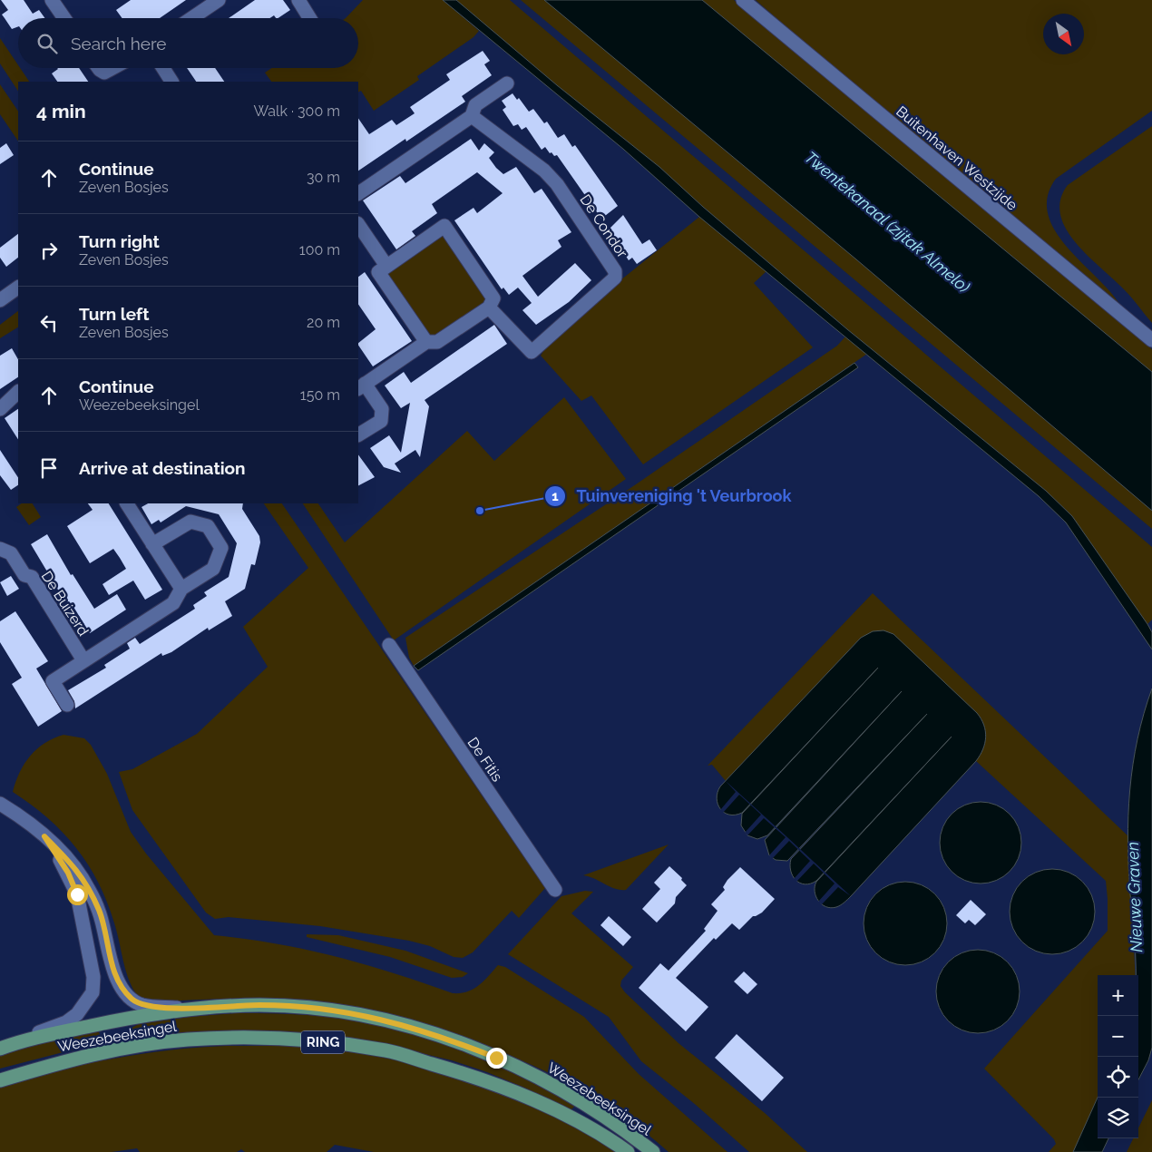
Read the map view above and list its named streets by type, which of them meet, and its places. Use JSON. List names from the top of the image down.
{
  "streets": {
    "main road": ["Weezebeeksingel", "RING"],
    "street": [
      "Buitenhaven Westzijde",
      "De Condor",
      "De Buizerd",
      "De Fitis"
    ]
  },
  "water": ["Twentekanaal (zijtak Almelo)", "Nieuwe Graven"],
  "places": ["Tuinvereniging 't Veurbrook"],
  "north": "bottom right",
  "page": {
    "search": "Search here",
    "heading": ["4 min", "Walk · 300 m"],
    "list": [
      ["Continue", "Zeven Bosjes", "30 m"],
      ["Turn right", "Zeven Bosjes", "100 m"],
      ["Turn left", "Zeven Bosjes", "20 m"],
      ["Continue", "Weezebeeksingel", "150 m"],
      "Arrive at destination"
    ],
    "map_buttons": ["+", "−"]
  }
}
